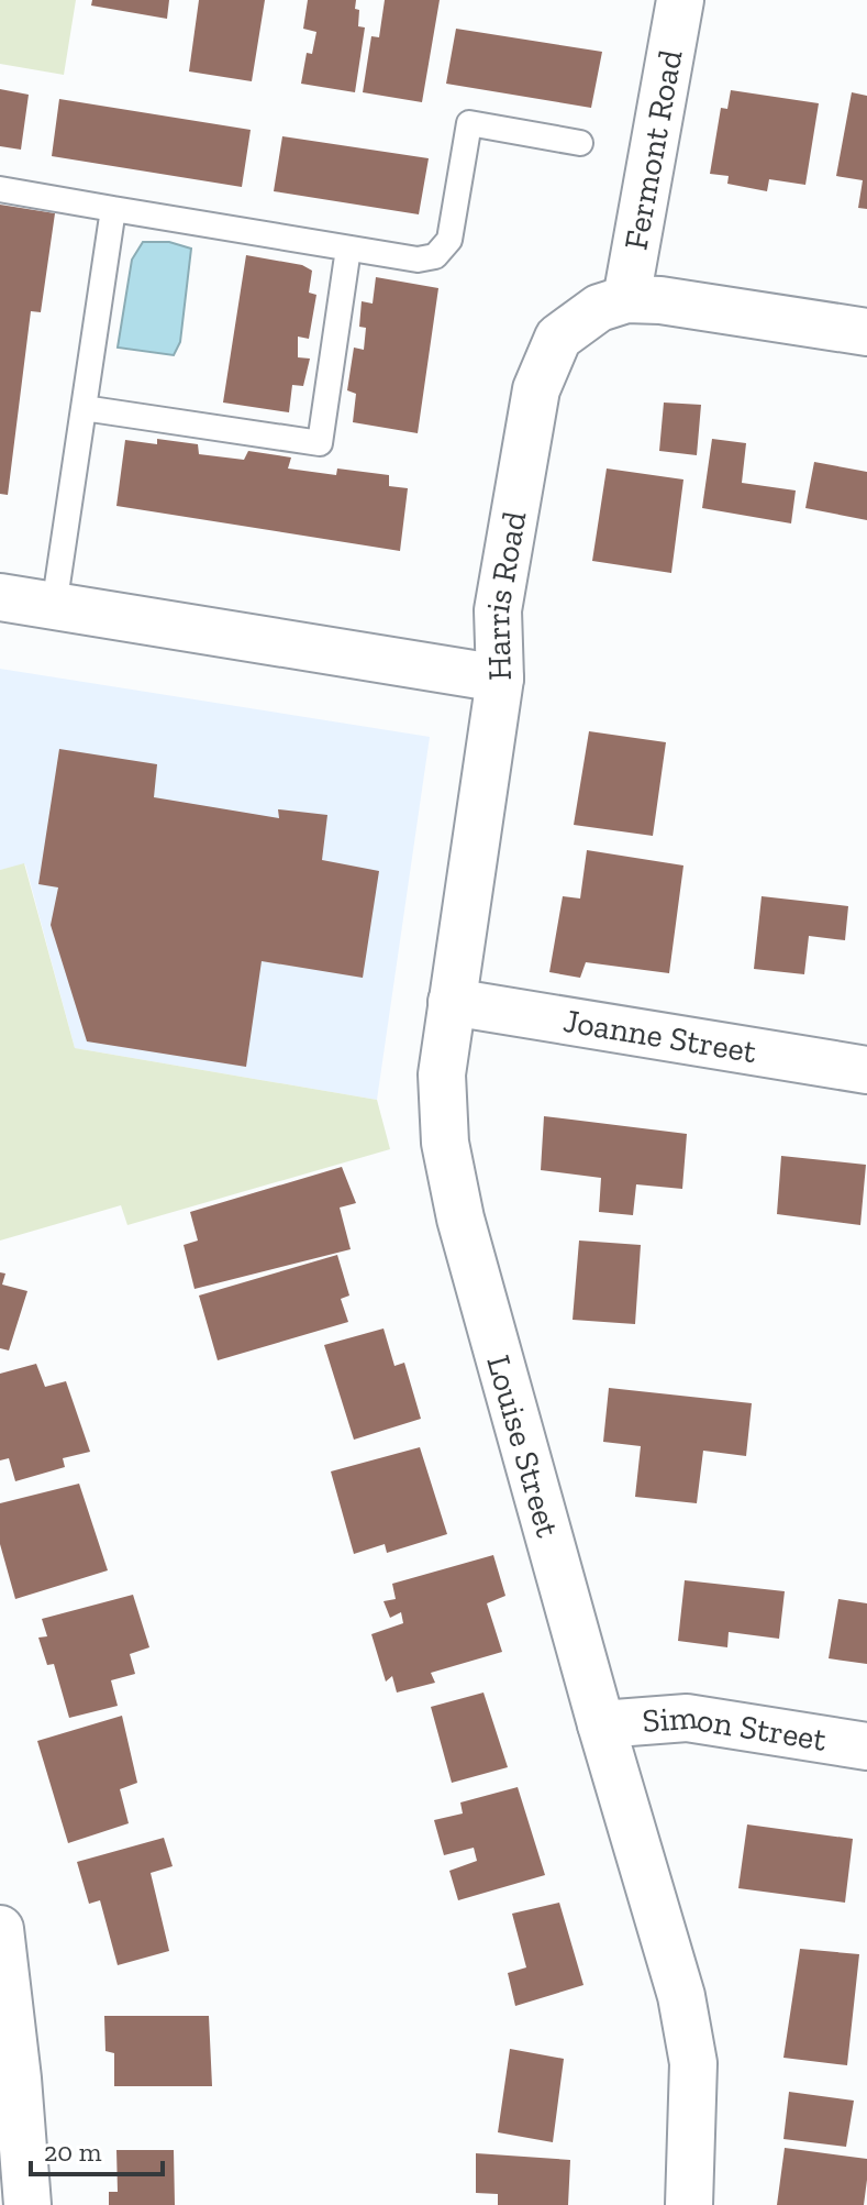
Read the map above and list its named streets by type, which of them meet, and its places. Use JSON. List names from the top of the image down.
{
  "streets": {
    "street": [
      "Fermont Road",
      "Harris Road",
      "Joanne Street",
      "Louise Street",
      "Simon Street"
    ]
  },
  "crossings": [
    ["Fermont Road", "Harris Road"],
    ["Harris Road", "Louise Street"],
    ["Joanne Street", "Louise Street"],
    ["Louise Street", "Simon Street"]
  ],
  "scale_bar": "20 m"
}
